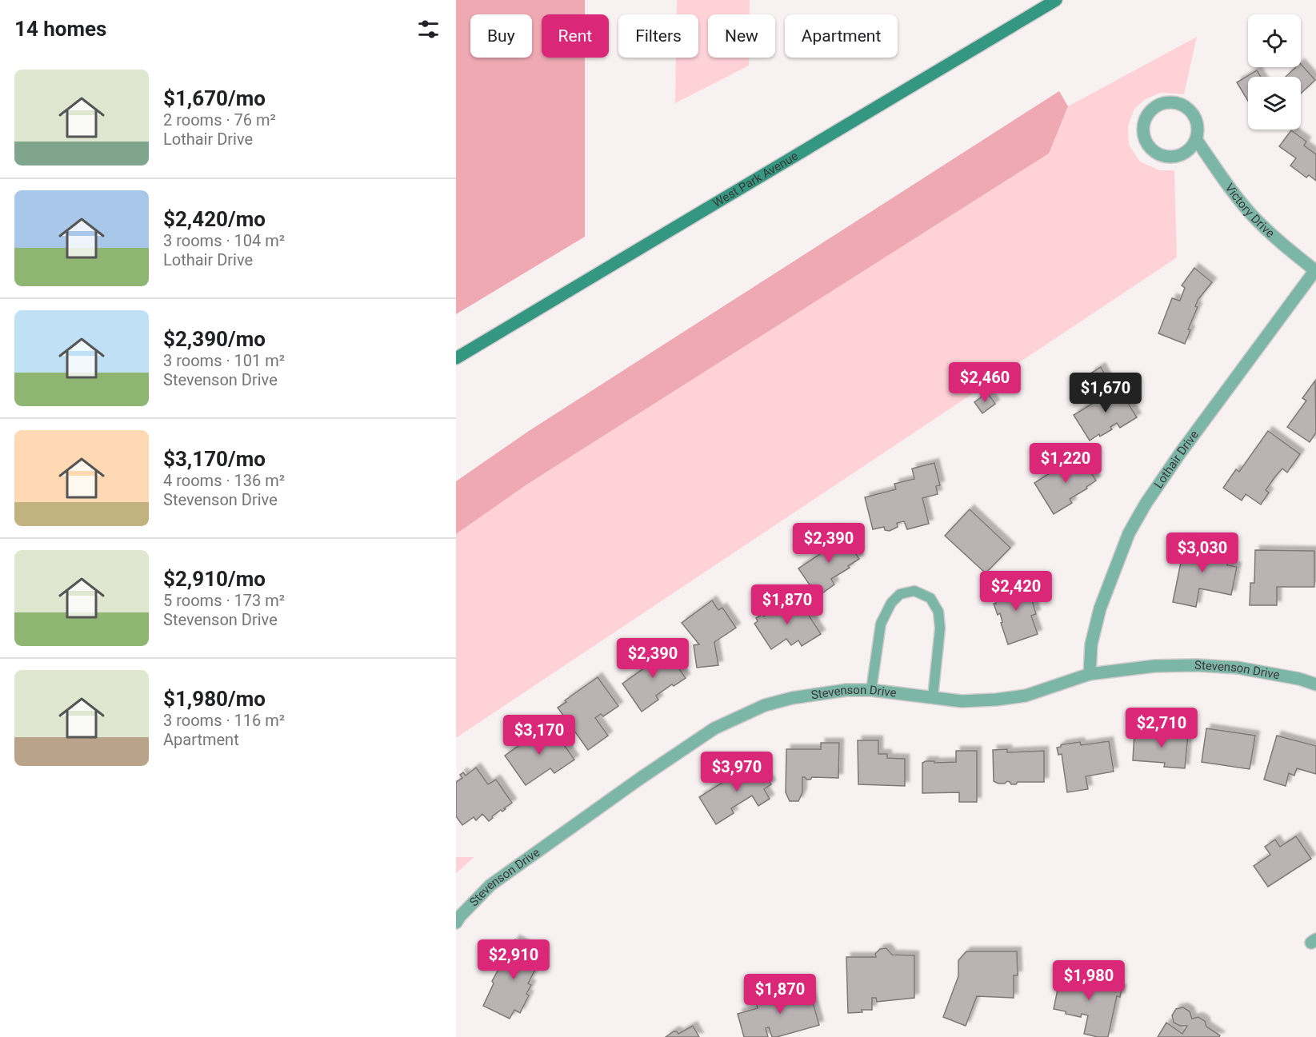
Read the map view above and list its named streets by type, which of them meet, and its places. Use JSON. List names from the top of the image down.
{
  "streets": {
    "main road": ["West Park Avenue"],
    "street": ["Victory Drive", "Lothair Drive", "Stevenson Drive"]
  },
  "crossings": [
    ["Victory Drive", "Lothair Drive"],
    ["Lothair Drive", "Stevenson Drive"]
  ],
  "page": {
    "heading": "14 homes",
    "chip": [
      "Buy",
      "Rent",
      "Filters",
      "New",
      "Apartment"
    ],
    "list": [
      {
        "name": "$1,670/mo",
        "note": "2 rooms · 76 m² · Lothair Drive"
      },
      {
        "name": "$2,420/mo",
        "note": "3 rooms · 104 m² · Lothair Drive"
      },
      {
        "name": "$2,390/mo",
        "note": "3 rooms · 101 m² · Stevenson Drive"
      },
      {
        "name": "$3,170/mo",
        "note": "4 rooms · 136 m² · Stevenson Drive"
      },
      {
        "name": "$2,910/mo",
        "note": "5 rooms · 173 m² · Stevenson Drive"
      },
      {
        "name": "$1,980/mo",
        "note": "3 rooms · 116 m² · Apartment"
      }
    ],
    "price": [
      "$2,460",
      "$1,670",
      "$1,220",
      "$2,390",
      "$3,030",
      "$2,420",
      "$1,870",
      "$2,390",
      "$2,710",
      "$3,170",
      "$3,970",
      "$2,910",
      "$1,980",
      "$1,870"
    ]
  }
}
